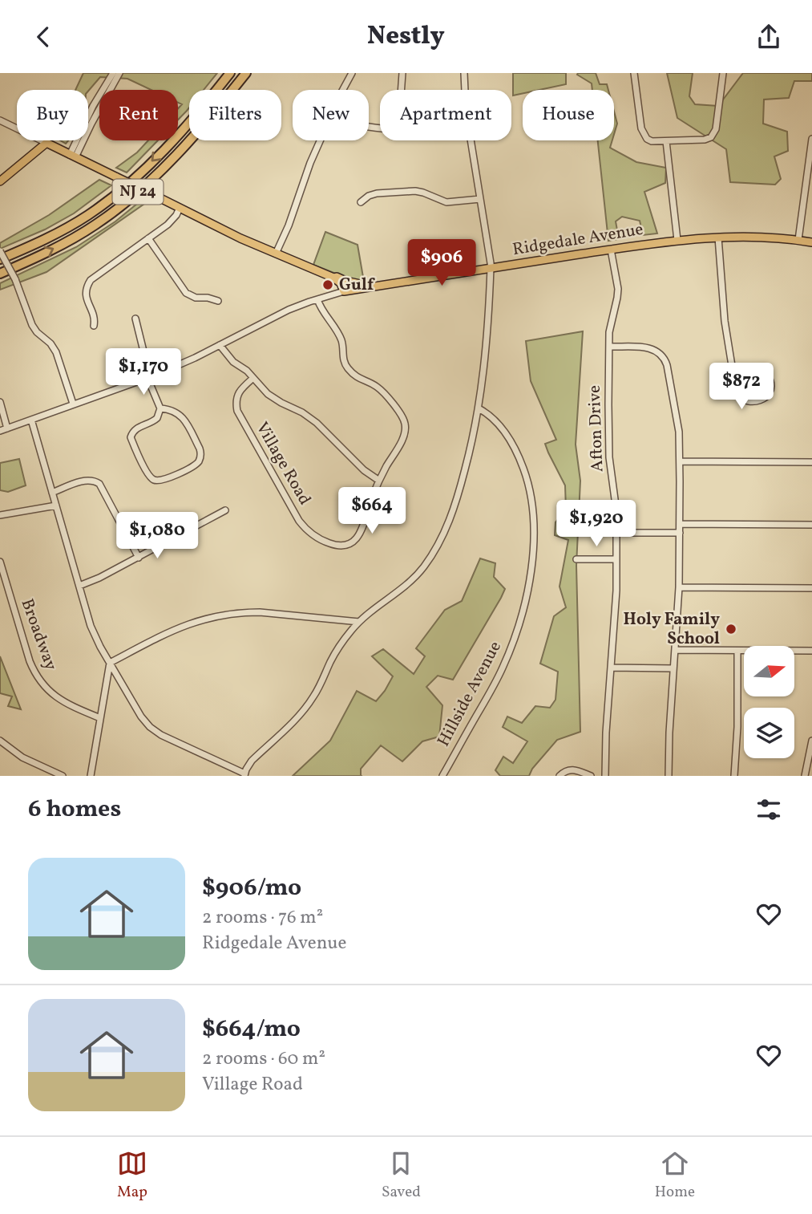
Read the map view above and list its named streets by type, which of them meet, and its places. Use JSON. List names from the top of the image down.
{
  "streets": {
    "highway": ["NJ 24"],
    "main road": ["Ridgedale Avenue"],
    "street": [
      "Afton Drive",
      "Village Road",
      "Broadway",
      "Hillside Avenue"
    ]
  },
  "crossings": [
    ["Ridgedale Avenue", "Afton Drive"]
  ],
  "places": ["Gulf", "Holy Family School"],
  "north": "right",
  "page": {
    "header": "Nestly",
    "chip": [
      "Buy",
      "Rent",
      "Filters",
      "New",
      "Apartment",
      "House"
    ],
    "price": [
      "$906",
      "$1,170",
      "$872",
      "$664",
      "$1,920",
      "$1,080"
    ],
    "heading": "6 homes",
    "list": [
      {
        "name": "$906/mo",
        "note": "2 rooms · 76 m² · Ridgedale Avenue"
      },
      {
        "name": "$664/mo",
        "note": "2 rooms · 60 m² · Village Road"
      }
    ],
    "tabs": ["Map", "Saved", "Home"]
  }
}
